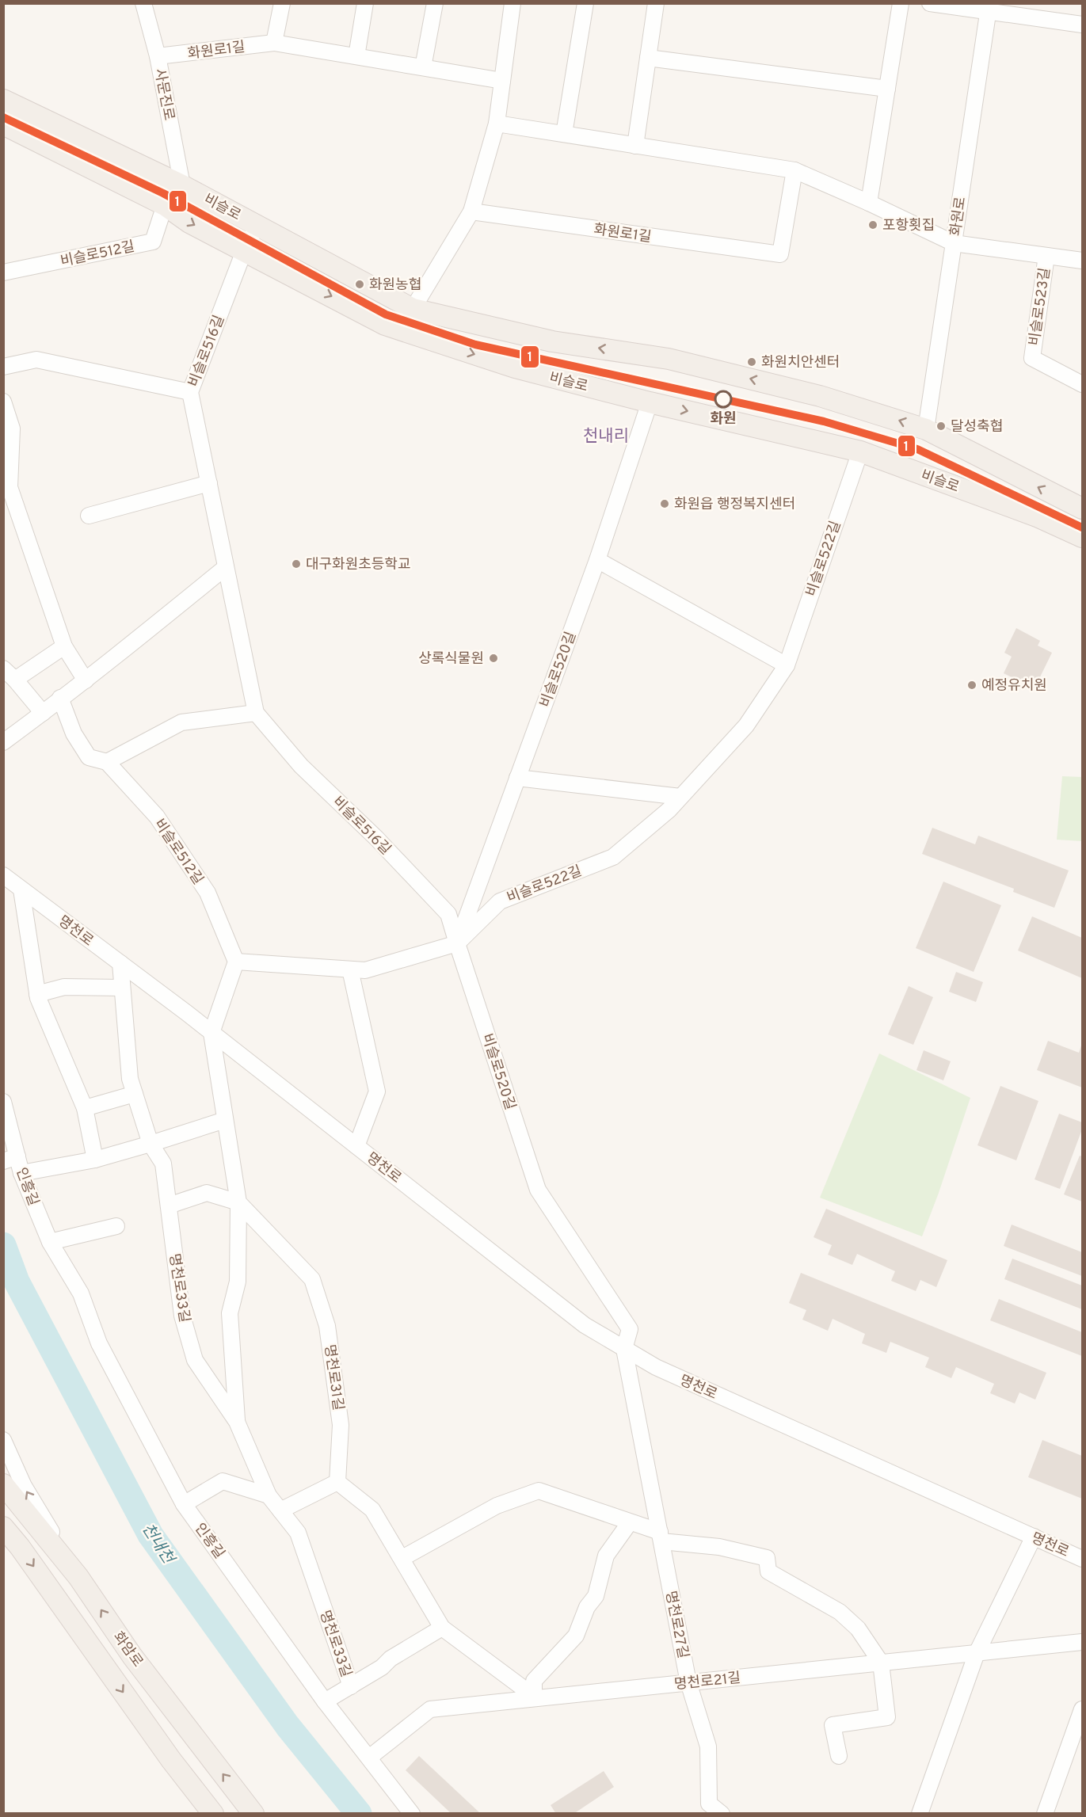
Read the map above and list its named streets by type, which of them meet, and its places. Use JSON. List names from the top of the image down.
{
  "streets": {
    "main road": ["비슬로", "화암로"],
    "street": [
      "화원로1길",
      "사문진로",
      "화원로",
      "비슬로512길",
      "비슬로523길",
      "비슬로516길",
      "비슬로522길",
      "비슬로520길",
      "명천로",
      "인흥길",
      "명천로33길",
      "명천로31길",
      "명천로27길",
      "명천로21길"
    ]
  },
  "crossings": [
    ["화원로1길", "사문진로"],
    ["사문진로", "비슬로"],
    ["비슬로", "화원로"],
    ["비슬로", "비슬로512길"],
    ["비슬로", "비슬로516길"],
    ["비슬로", "비슬로522길"],
    ["비슬로", "비슬로520길"],
    ["비슬로512길", "비슬로522길"],
    ["비슬로516길", "비슬로522길"],
    ["비슬로516길", "비슬로520길"],
    ["비슬로522길", "비슬로520길"],
    ["비슬로522길", "명천로"],
    ["비슬로520길", "명천로"],
    ["비슬로520길", "명천로27길"],
    ["명천로", "명천로33길"],
    ["명천로", "명천로27길"],
    ["인흥길", "명천로21길"],
    ["명천로33길", "명천로31길"],
    ["명천로27길", "명천로21길"]
  ],
  "districts": ["천내리"],
  "water": ["천내천"],
  "places": [
    "포항횟집",
    "화원농협",
    "화원치안센터",
    "화원",
    "달성축협",
    "화원읍 행정복지센터",
    "대구화원초등학교",
    "상록식물원",
    "예정유치원"
  ],
  "lines": ["transit line 1"]
}
